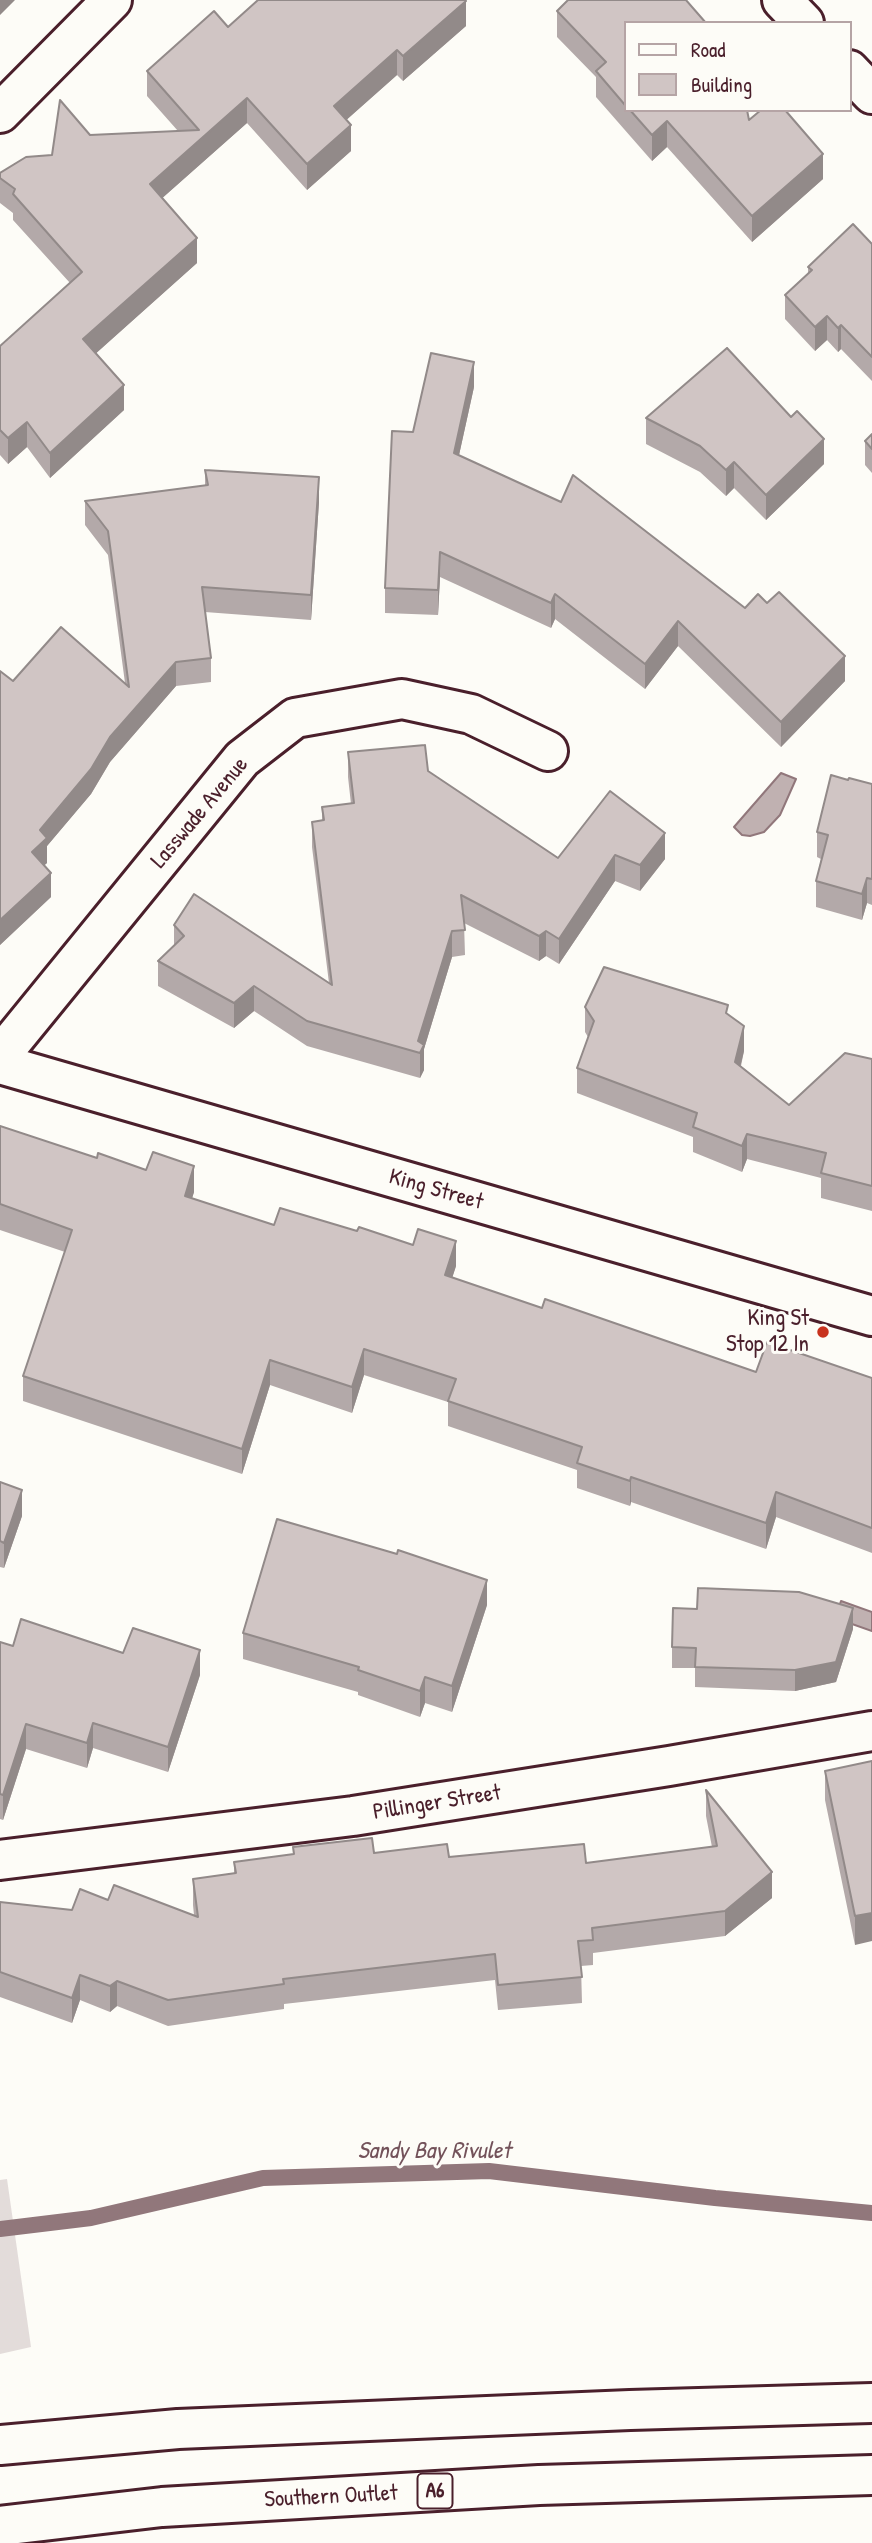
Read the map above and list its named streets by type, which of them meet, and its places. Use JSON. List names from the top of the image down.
{
  "streets": {
    "main road": [
      "Lasswade Avenue",
      "King Street",
      "Pillinger Street",
      "A6",
      "Southern Outlet"
    ]
  },
  "water": ["Sandy Bay Rivulet"],
  "places": ["King St Stop 12 In"],
  "legend": ["Road", "Building"]
}
